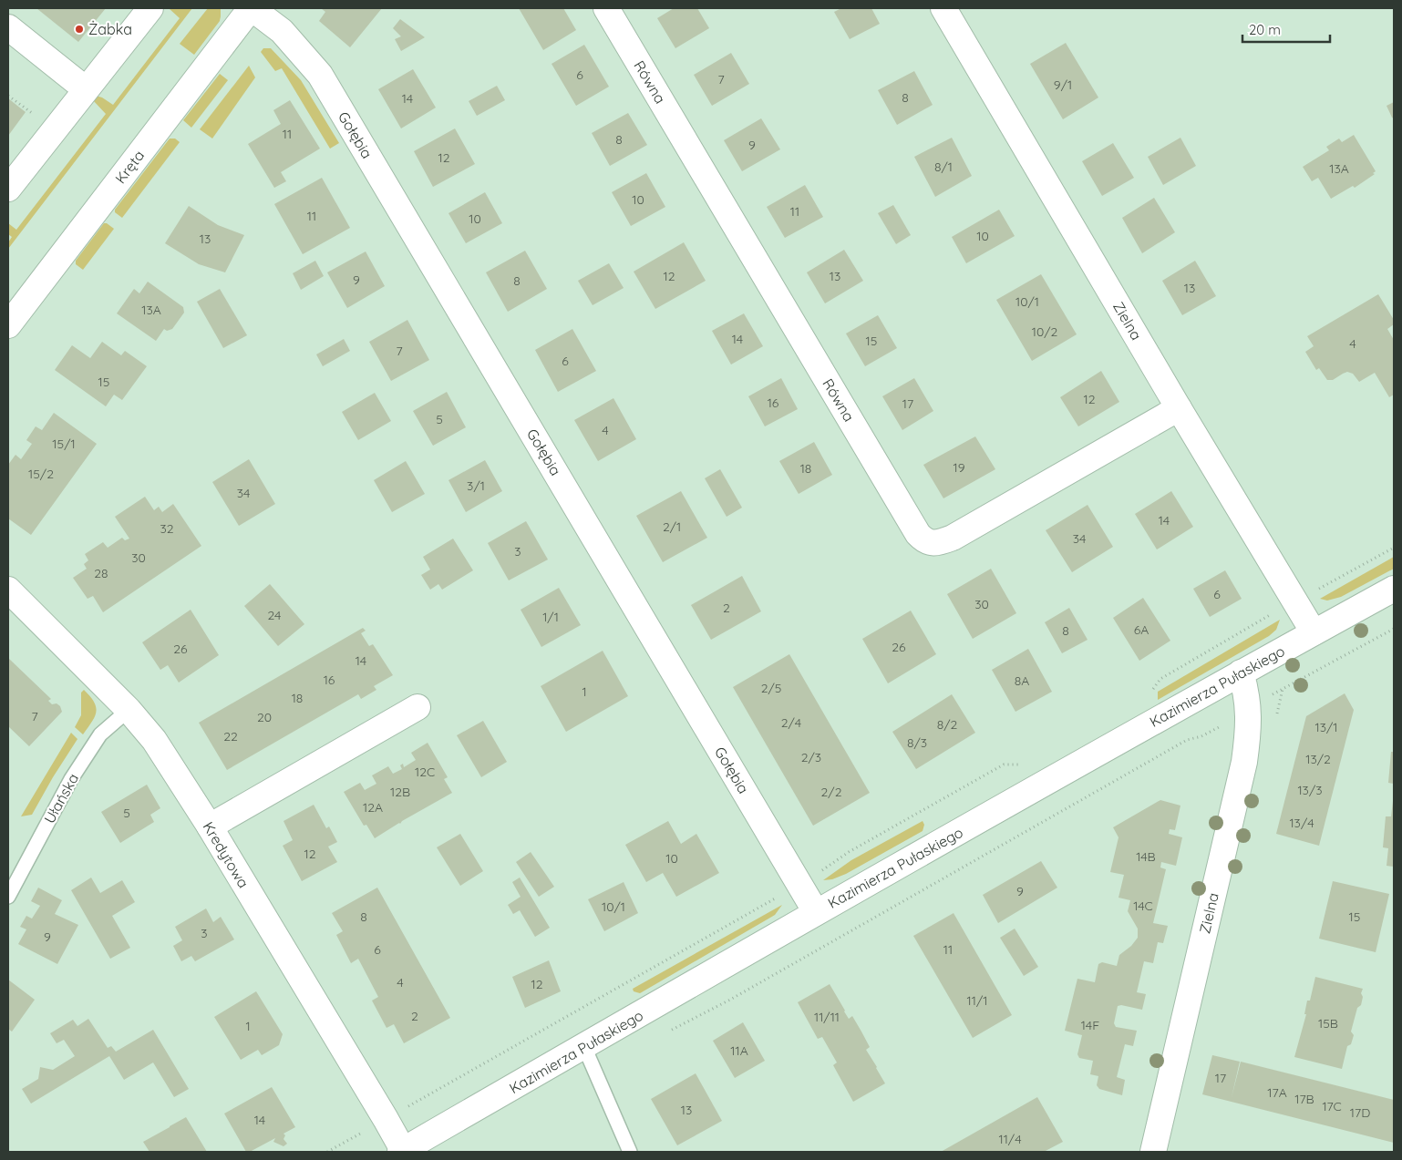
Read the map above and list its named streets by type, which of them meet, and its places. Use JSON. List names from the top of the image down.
{
  "streets": {
    "street": [
      "Równa",
      "Gołębia",
      "Kręta",
      "Zielna",
      "Kazimierza Pułaskiego",
      "Kredytowa"
    ],
    "lane": ["Ułańska"]
  },
  "crossings": [
    ["Równa", "Zielna"],
    ["Gołębia", "Kręta"],
    ["Gołębia", "Kazimierza Pułaskiego"],
    ["Zielna", "Kazimierza Pułaskiego"],
    ["Kazimierza Pułaskiego", "Kredytowa"],
    ["Ułańska", "Kredytowa"]
  ],
  "places": ["Żabka"],
  "house_numbers": [
    "6",
    "7",
    "9/1",
    "8",
    "14",
    "11",
    "8",
    "9",
    "12",
    "8/1",
    "13A",
    "10",
    "11",
    "11",
    "10",
    "10",
    "13",
    "12",
    "13",
    "9",
    "8",
    "13",
    "10/1",
    "13A",
    "10/2",
    "14",
    "15",
    "4",
    "7",
    "6",
    "15",
    "12",
    "16",
    "17",
    "5",
    "4",
    "15/1",
    "19",
    "18",
    "15/2",
    "3/1",
    "34",
    "14",
    "2/1",
    "32",
    "34",
    "3",
    "30",
    "28",
    "6",
    "30",
    "2",
    "24",
    "1/1",
    "6A",
    "8",
    "26",
    "26",
    "14",
    "16",
    "8A",
    "2/5",
    "1",
    "18",
    "7",
    "20",
    "2/4",
    "8/2",
    "13/1",
    "22",
    "8/3",
    "2/3",
    "13/2",
    "12C",
    "13/3",
    "12B",
    "2/2",
    "12A",
    "5",
    "13/4",
    "12",
    "14B",
    "10",
    "9",
    "14C",
    "10/1",
    "8",
    "15",
    "3",
    "9",
    "6",
    "11",
    "4",
    "12",
    "11/1",
    "2",
    "11/11",
    "15B",
    "14F",
    "1",
    "11A",
    "17",
    "17A",
    "17B",
    "17C",
    "13",
    "17D",
    "14",
    "11/4"
  ],
  "scale_bar": "20 m"
}
